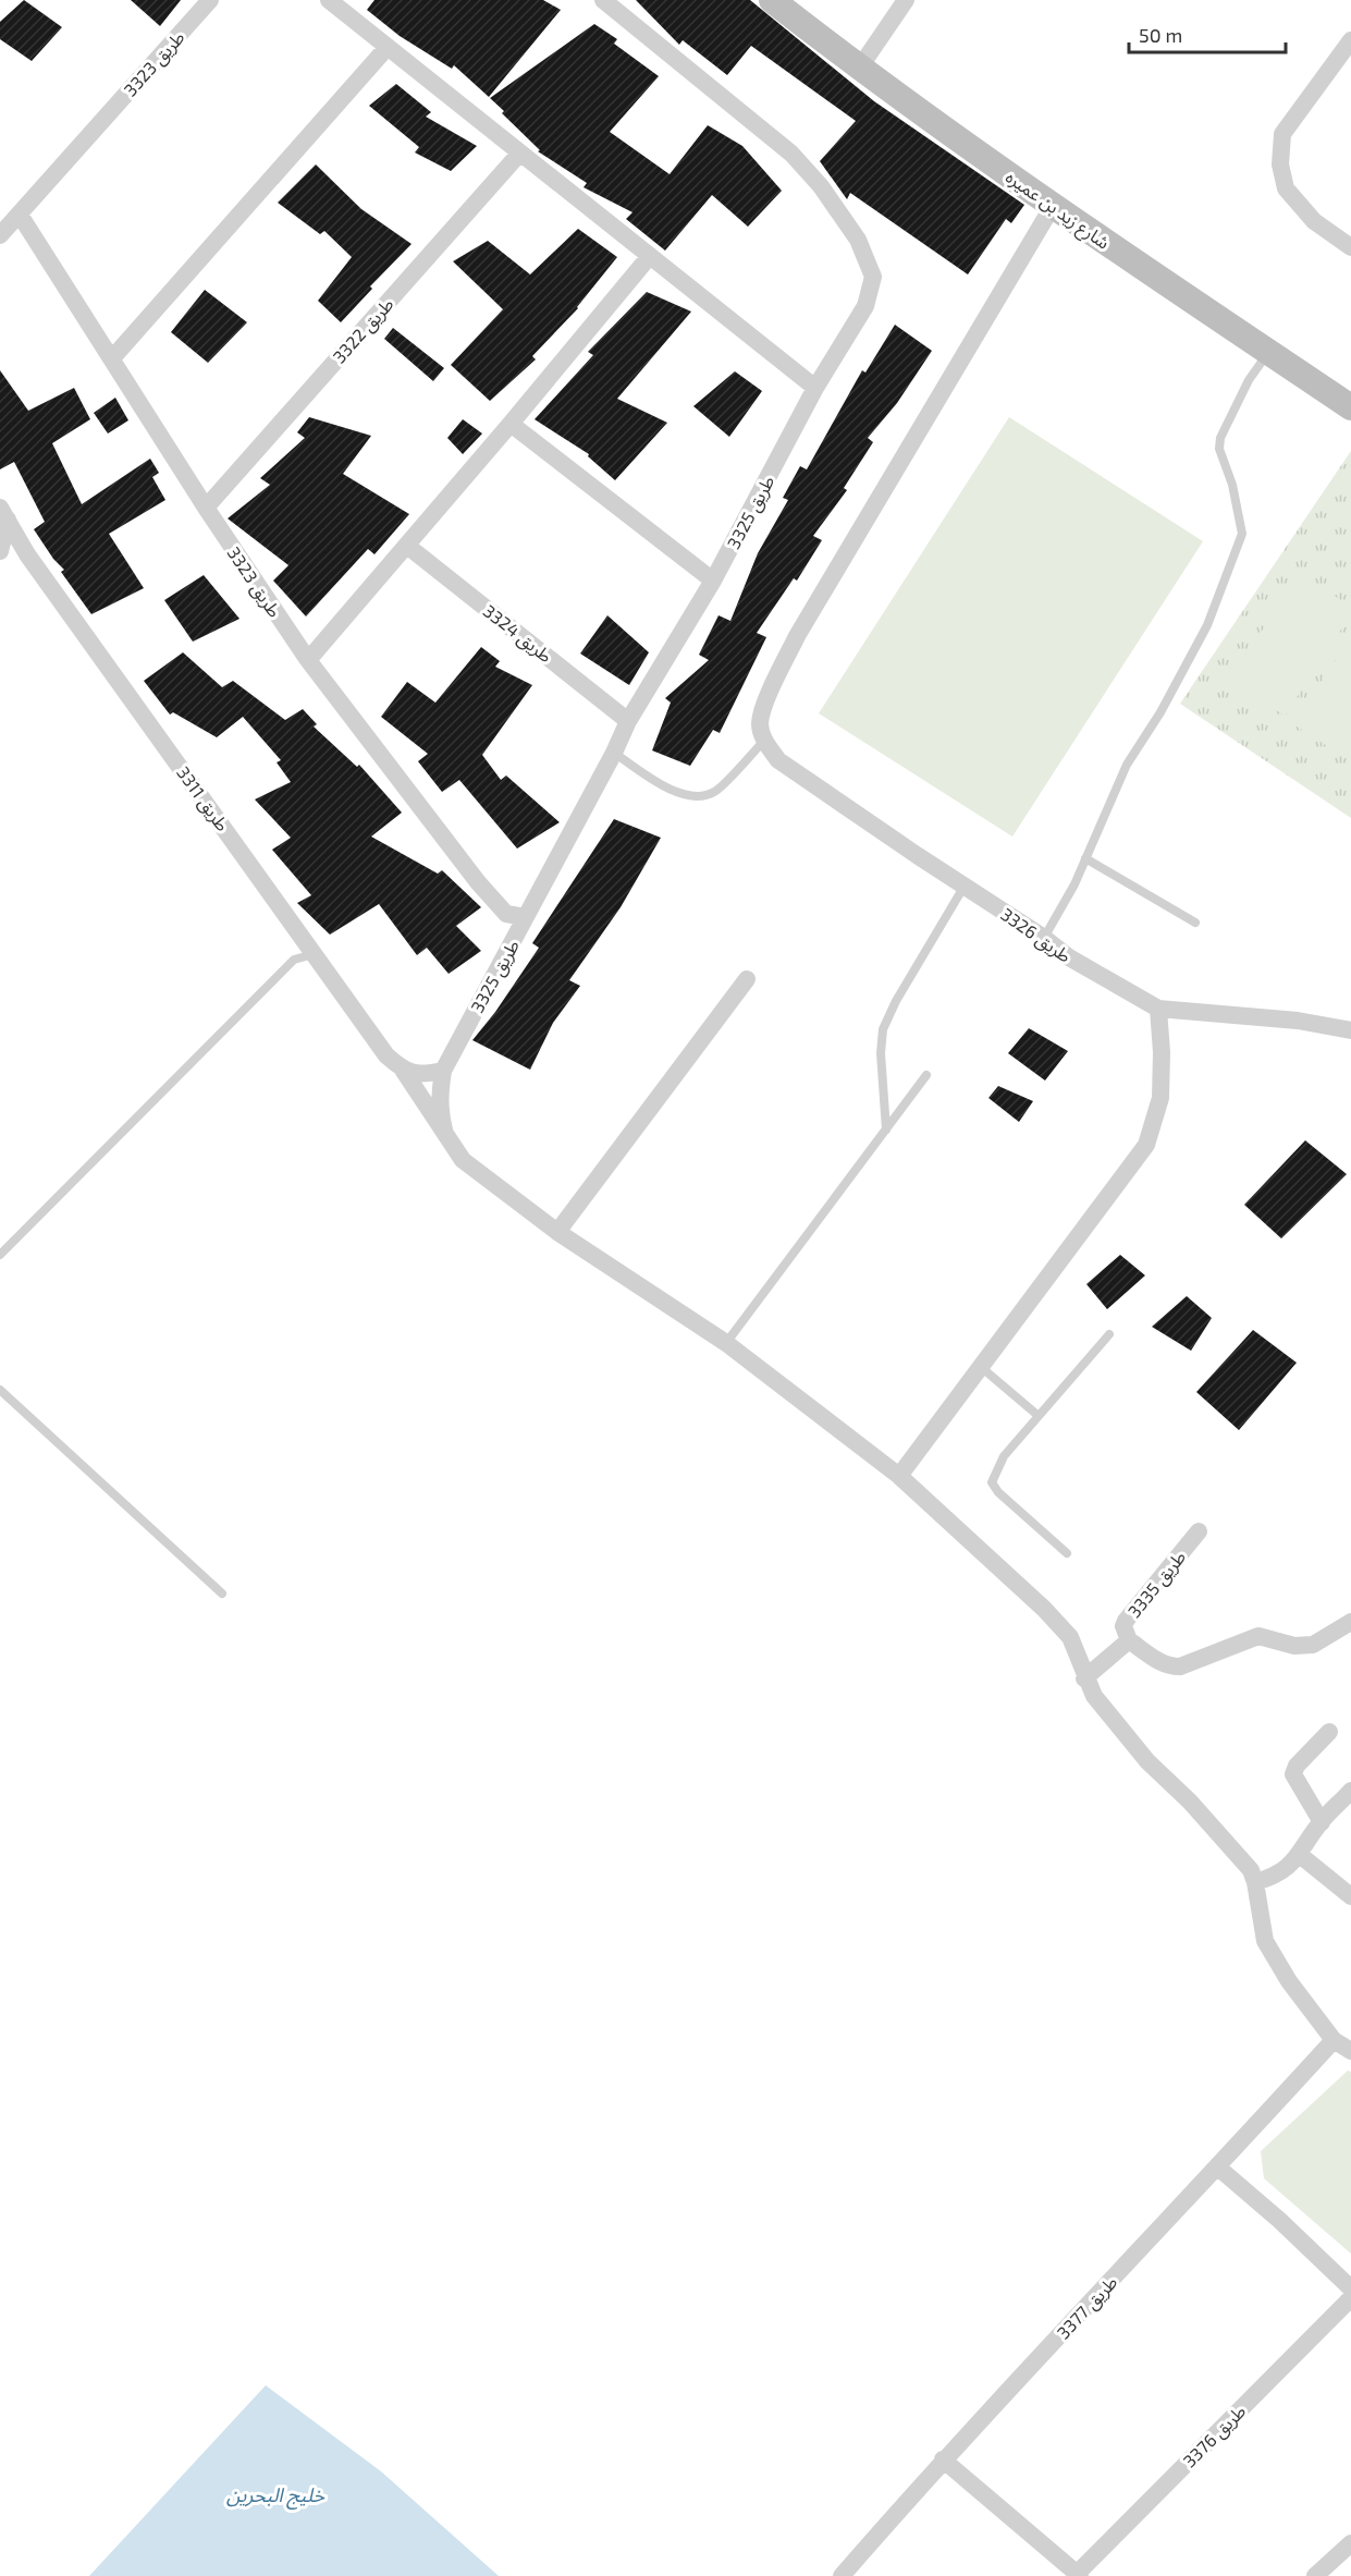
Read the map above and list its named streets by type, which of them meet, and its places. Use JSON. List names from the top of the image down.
{
  "streets": {
    "street": [
      "طريق 3323",
      "شارع زيد بن عميره",
      "طريق 3322",
      "طريق 3325",
      "طريق 3324",
      "طريق 3311",
      "طريق 3326",
      "طريق 3335",
      "طريق 3377",
      "طريق 3376"
    ]
  },
  "crossings": [
    ["طريق 3323", "طريق 3322"],
    ["طريق 3323", "طريق 3325"],
    ["طريق 3325", "طريق 3324"],
    ["طريق 3311", "طريق 3335"]
  ],
  "water": ["خليج البحرين"],
  "scale_bar": "50 m"
}
